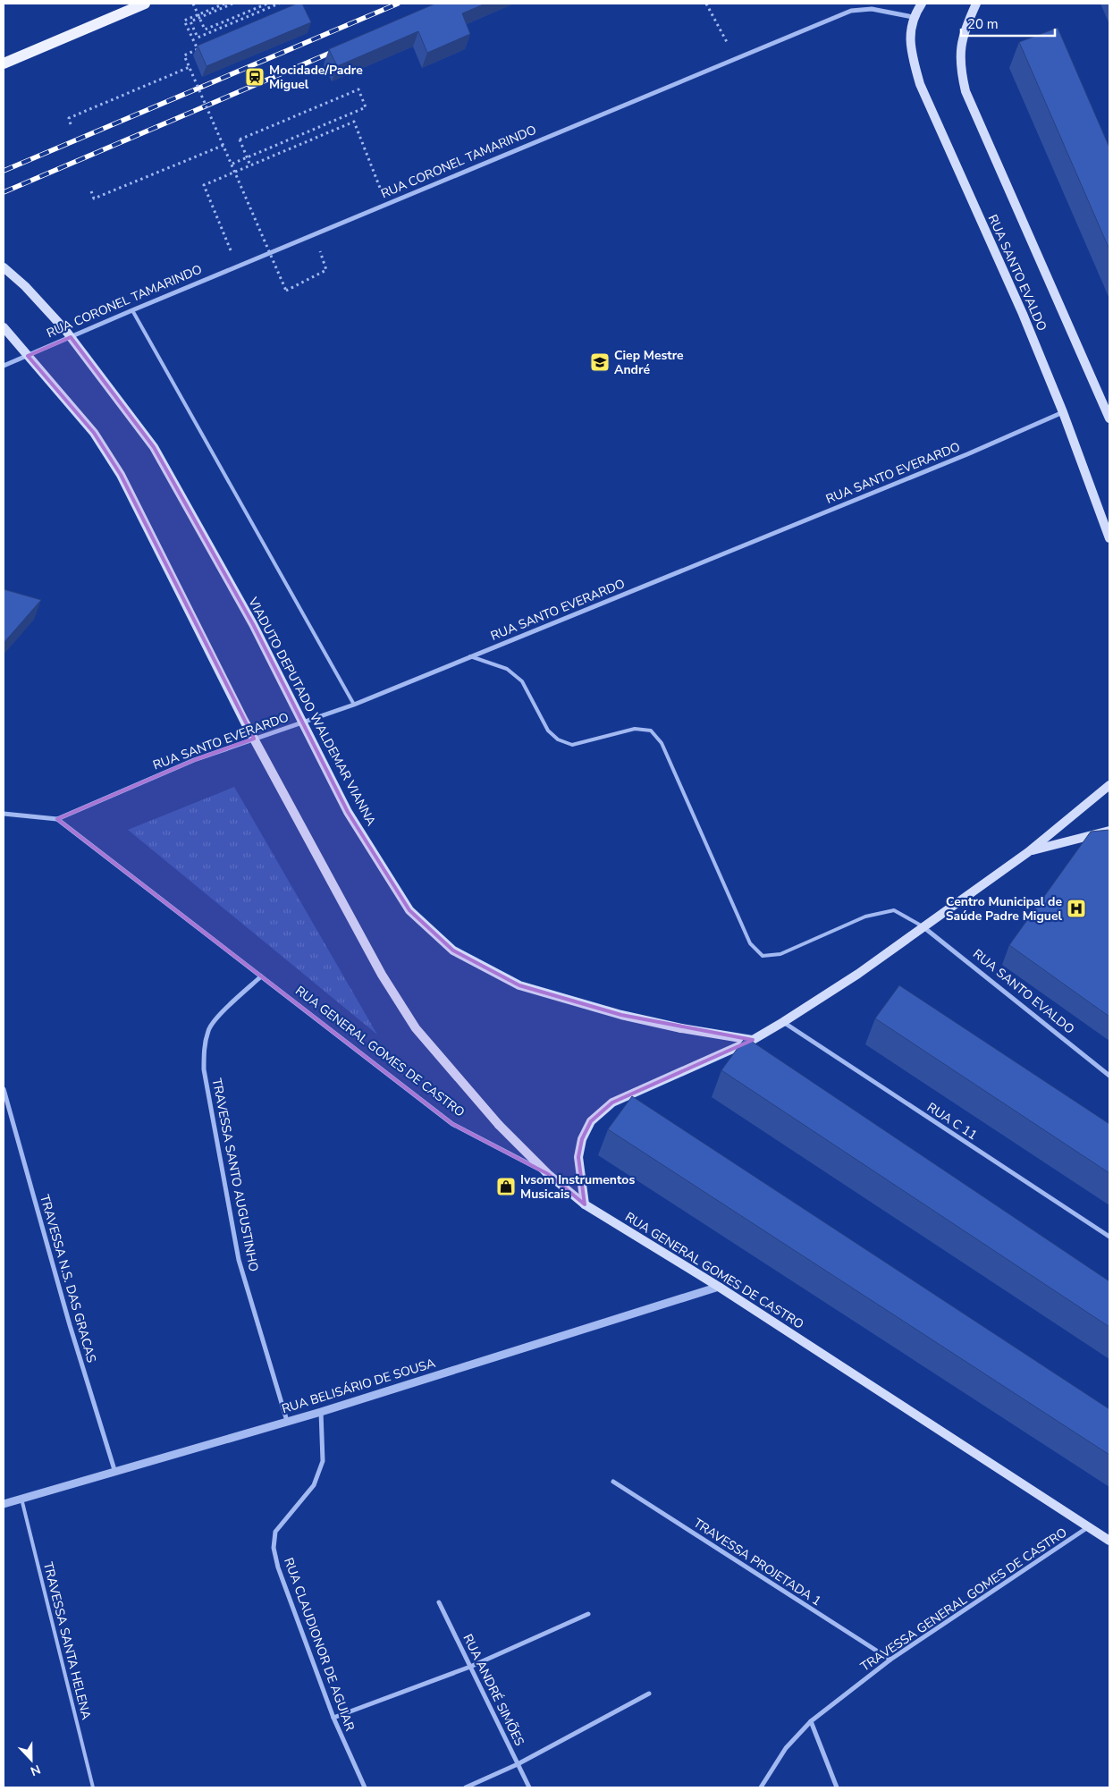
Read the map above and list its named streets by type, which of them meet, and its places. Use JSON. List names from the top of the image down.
{
  "streets": {
    "main road": ["RUA SANTO EVALDO", "VIADUTO DEPUTADO WALDEMAR VIANNA", "RUA GENERAL GOMES DE CASTRO"],
    "street": [
      "RUA CORONEL TAMARINDO",
      "RUA SANTO EVERARDO",
      "RUA C 11",
      "TRAVESSA SANTO AUGUSTINHO",
      "TRAVESSA N.S. DAS GRACAS",
      "RUA BELISÁRIO DE SOUSA",
      "TRAVESSA PROJETADA 1",
      "TRAVESSA GENERAL GOMES DE CASTRO",
      "RUA CLAUDIONOR DE AGUIAR",
      "RUA ANDRÉ SIMÕES"
    ],
    "lane": ["TRAVESSA SANTA HELENA"]
  },
  "crossings": [
    ["RUA CORONEL TAMARINDO", "RUA SANTO EVALDO"],
    ["RUA SANTO EVALDO", "RUA SANTO EVERARDO"],
    ["RUA SANTO EVERARDO", "RUA GENERAL GOMES DE CASTRO"],
    ["RUA GENERAL GOMES DE CASTRO", "TRAVESSA SANTO AUGUSTINHO"],
    ["RUA GENERAL GOMES DE CASTRO", "RUA BELISÁRIO DE SOUSA"],
    ["RUA GENERAL GOMES DE CASTRO", "TRAVESSA GENERAL GOMES DE CASTRO"],
    ["TRAVESSA SANTO AUGUSTINHO", "RUA BELISÁRIO DE SOUSA"],
    ["TRAVESSA N.S. DAS GRACAS", "RUA BELISÁRIO DE SOUSA"],
    ["RUA BELISÁRIO DE SOUSA", "TRAVESSA SANTA HELENA"],
    ["RUA BELISÁRIO DE SOUSA", "RUA CLAUDIONOR DE AGUIAR"],
    ["TRAVESSA PROJETADA 1", "TRAVESSA GENERAL GOMES DE CASTRO"]
  ],
  "places": {
    "station": ["Mocidade/Padre Miguel"],
    "school or university": ["Ciep Mestre André"],
    "hospital": ["Centro Municipal de Saúde Padre Miguel"],
    "shop": ["Ivsom Instrumentos Musicais"]
  },
  "scale_bar": "20 m",
  "north": "bottom"
}
